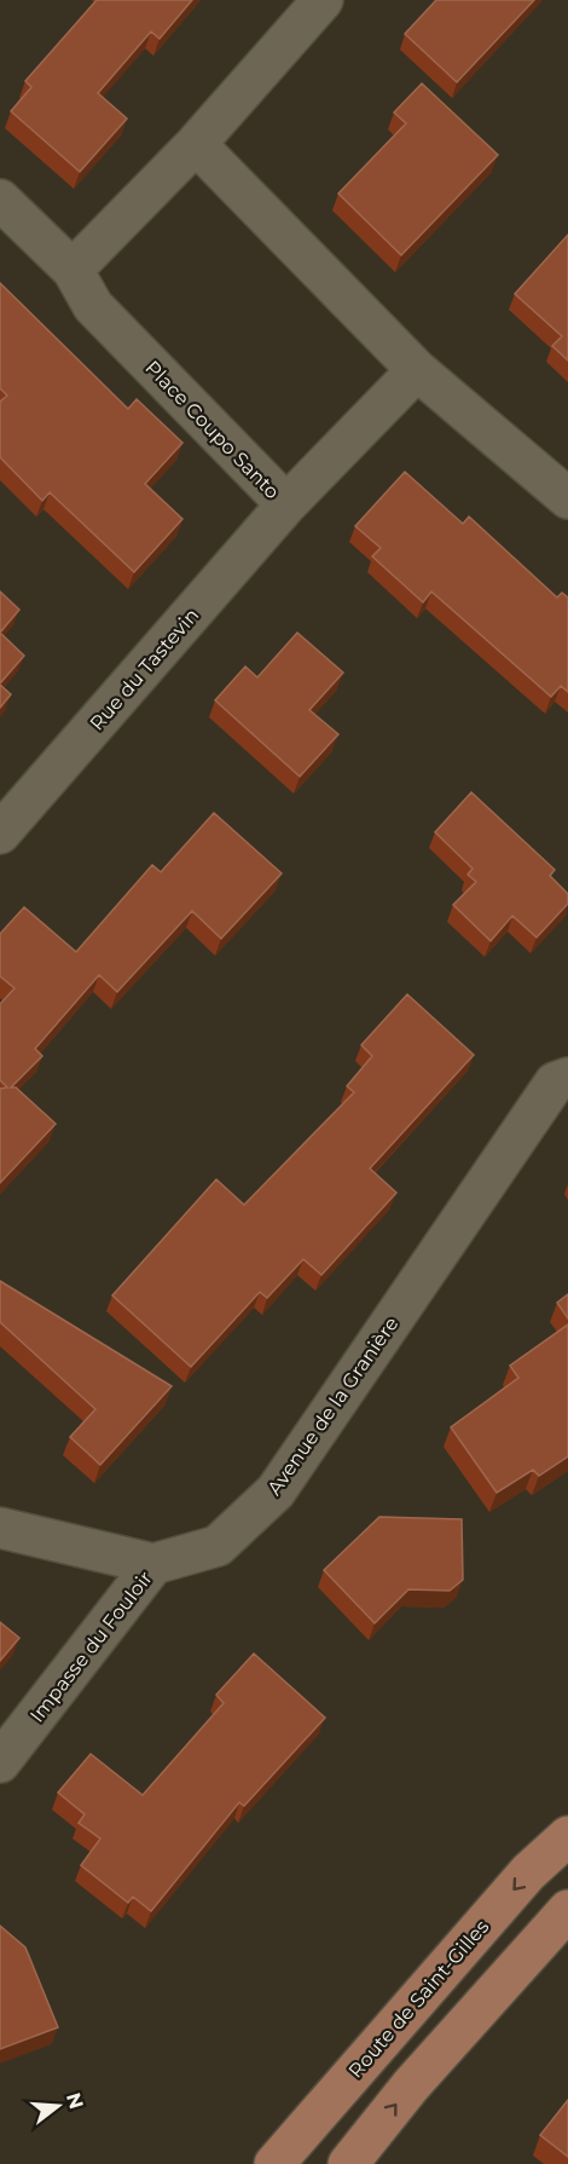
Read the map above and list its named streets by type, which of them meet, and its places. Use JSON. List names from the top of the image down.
{
  "streets": {
    "main road": ["Route de Saint-Gilles"],
    "street": [
      "Place Coupo Santo",
      "Rue du Tastevin",
      "Avenue de la Granière",
      "Impasse du Fouloir"
    ]
  },
  "crossings": [
    ["Place Coupo Santo", "Rue du Tastevin"],
    ["Avenue de la Granière", "Impasse du Fouloir"]
  ],
  "north": "right"
}
